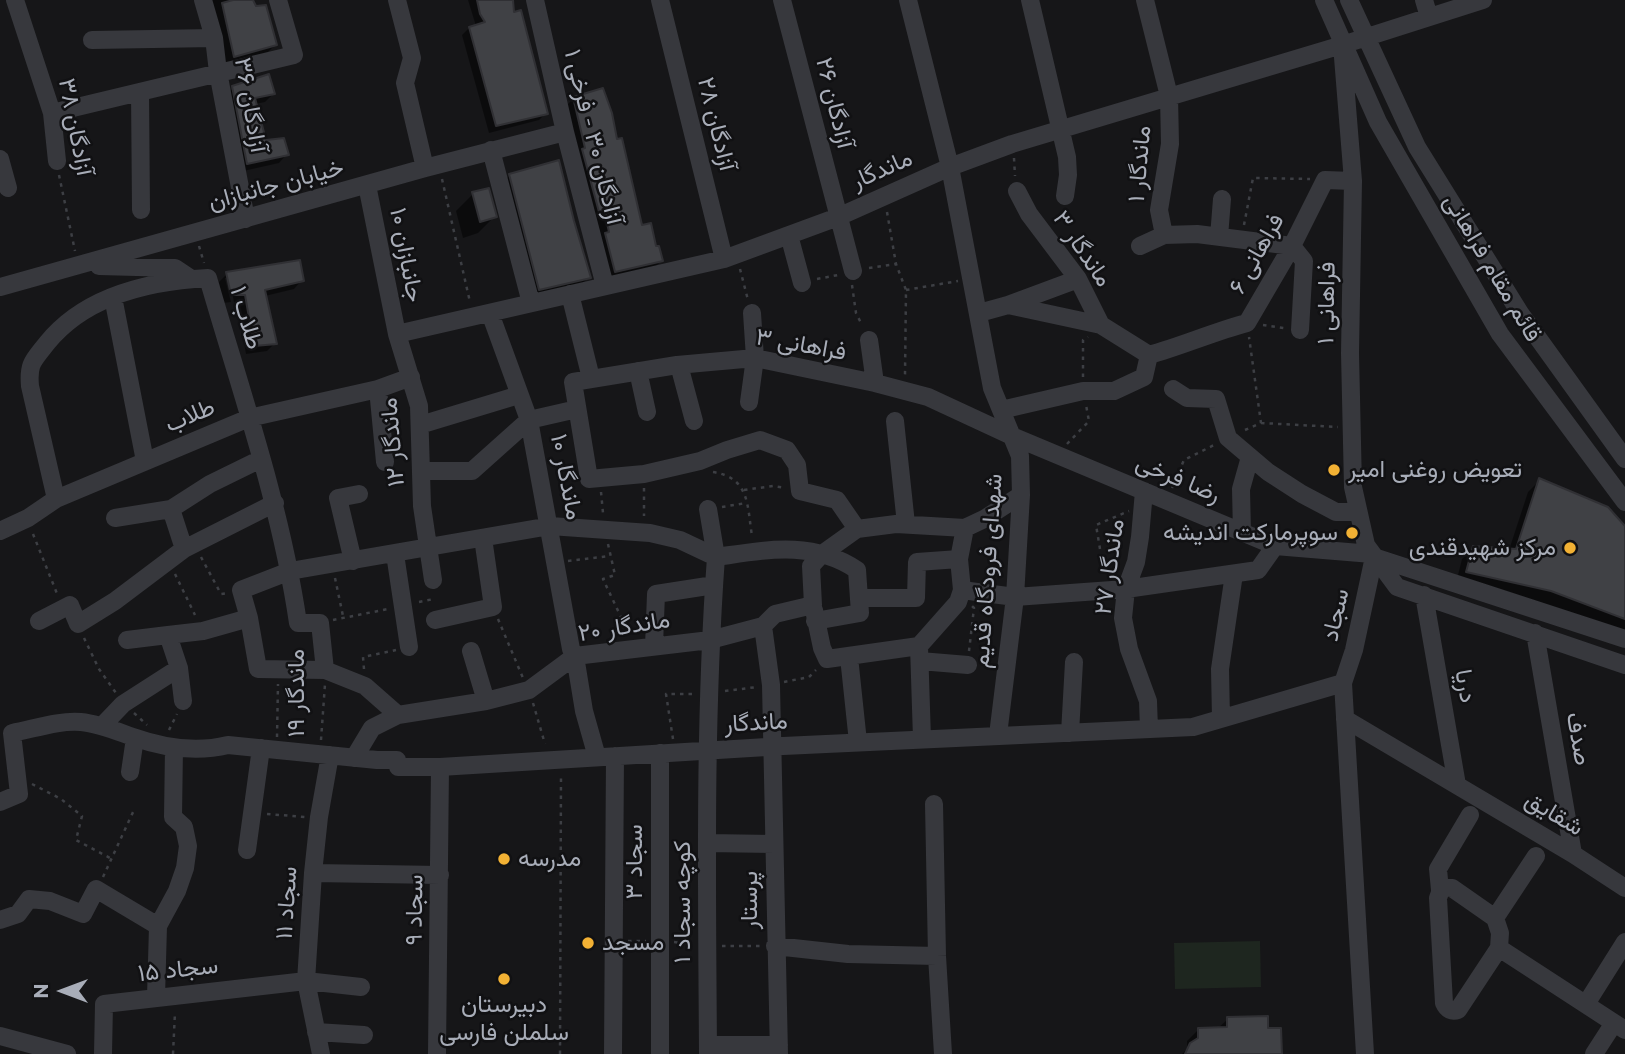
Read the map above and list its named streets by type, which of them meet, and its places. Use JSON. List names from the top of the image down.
{
  "streets": {
    "street": [
      "آزادگان ۲۶",
      "آزادگان ۳۶",
      "آزادگان ۲۸",
      "آزادگان ۳۸",
      "آزادگان ۳۰ - فرخی ۱",
      "ماندگار ۱",
      "ماندگار",
      "خیابان جانبازان",
      "ماندگار ۳",
      "فراهانی ۶",
      "جانبازان ۱۰",
      "قائم مقام فراهانی",
      "فراهانی ۱",
      "طلاب ۱",
      "فراهانی ۳",
      "طلاب",
      "ماندگار ۱۲",
      "ماندگار ۱۰",
      "رضا فرخی",
      "ماندگار ۲۷",
      "شهدای فرودگاه قدیم",
      "سجاد",
      "ماندگار ۲۰",
      "دریا",
      "ماندگار ۱۹",
      "صدف",
      "شقایق",
      "سجاد ۳",
      "پرستار",
      "کوچه سجاد ۱",
      "سجاد ۱۱",
      "سجاد ۹",
      "سجاد ۱۵"
    ]
  },
  "crossings": [
    ["آزادگان ۲۶", "ماندگار"],
    ["آزادگان ۳۶", "خیابان جانبازان"],
    ["آزادگان ۲۸", "ماندگار"],
    ["آزادگان ۳۸", "خیابان جانبازان"],
    ["آزادگان ۳۰ - فرخی ۱", "ماندگار"],
    ["آزادگان ۳۰ - فرخی ۱", "خیابان جانبازان"],
    ["ماندگار ۱", "ماندگار"],
    ["ماندگار ۱", "فراهانی ۶"],
    ["ماندگار", "جانبازان ۱۰"],
    ["ماندگار", "قائم مقام فراهانی"],
    ["ماندگار", "فراهانی ۱"],
    ["ماندگار", "ماندگار ۱۲"],
    ["ماندگار", "ماندگار ۱۰"],
    ["ماندگار", "ماندگار ۲۷"],
    ["ماندگار", "شهدای فرودگاه قدیم"],
    ["ماندگار", "سجاد"],
    ["ماندگار", "ماندگار ۲۰"],
    ["ماندگار", "ماندگار ۱۹"],
    ["ماندگار", "سجاد ۳"],
    ["ماندگار", "پرستار"],
    ["ماندگار", "کوچه سجاد ۱"],
    ["ماندگار", "سجاد ۱۱"],
    ["ماندگار", "سجاد ۹"],
    ["خیابان جانبازان", "جانبازان ۱۰"],
    ["خیابان جانبازان", "طلاب ۱"],
    ["ماندگار ۳", "فراهانی ۶"],
    ["جانبازان ۱۰", "ماندگار ۱۲"],
    ["قائم مقام فراهانی", "فراهانی ۱"],
    ["فراهانی ۱", "رضا فرخی"],
    ["فراهانی ۱", "سجاد"],
    ["طلاب ۱", "طلاب"],
    ["طلاب ۱", "ماندگار ۱۹"],
    ["فراهانی ۳", "رضا فرخی"],
    ["فراهانی ۳", "شهدای فرودگاه قدیم"],
    ["طلاب", "ماندگار ۱۲"],
    ["ماندگار ۱۰", "ماندگار ۲۰"],
    ["رضا فرخی", "ماندگار ۲۷"],
    ["رضا فرخی", "شهدای فرودگاه قدیم"],
    ["رضا فرخی", "سجاد"],
    ["ماندگار ۲۰", "پرستار"],
    ["ماندگار ۲۰", "کوچه سجاد ۱"],
    ["دریا", "شقایق"],
    ["ماندگار ۱۹", "سجاد ۱۱"],
    ["صدف", "شقایق"],
    ["سجاد ۱۱", "سجاد ۱۵"]
  ],
  "places": [
    "تعویض روغنی امیر",
    "سوپرمارکت اندیشه",
    "مرکز شهیدقندی",
    "مدرسه",
    "مسجد",
    "دبیرستان سلملن فارسی"
  ],
  "north": "left"
}
